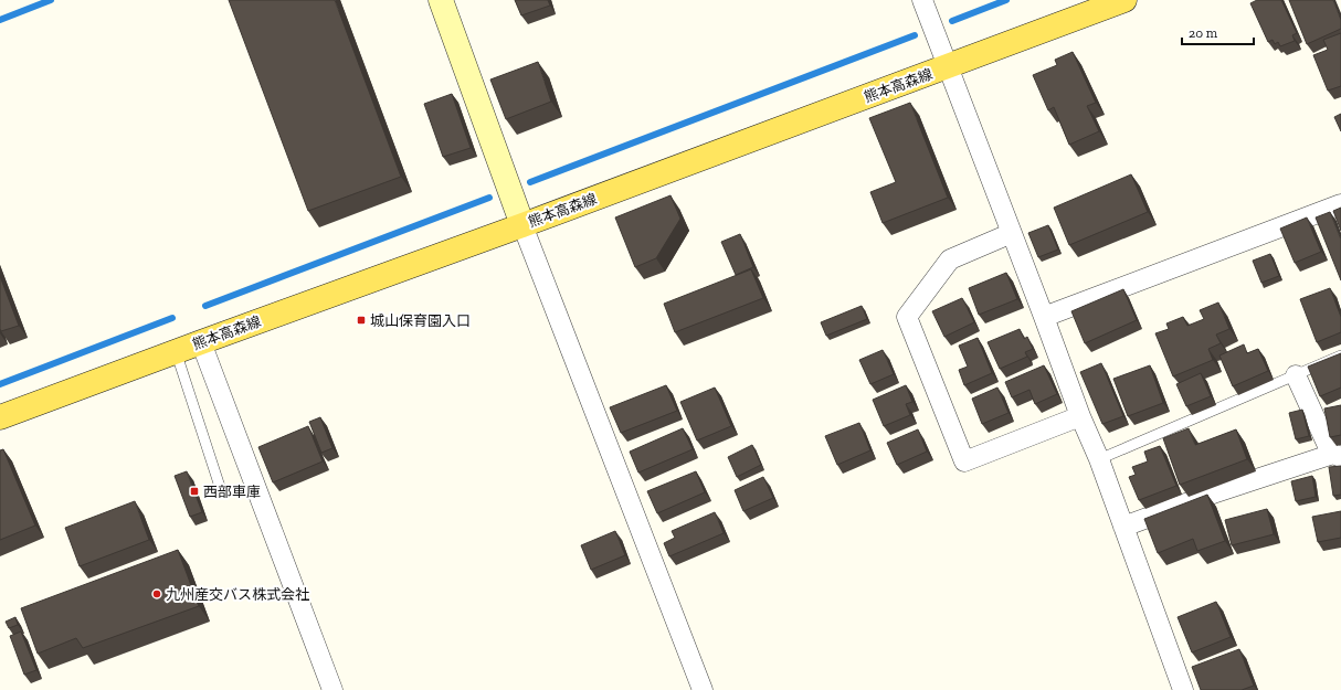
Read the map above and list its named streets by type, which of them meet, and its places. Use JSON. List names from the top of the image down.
{
  "streets": {
    "main road": ["熊本高森線"]
  },
  "places": {
    "transit": ["城山保育園入口", "西部車庫"],
    "other": ["九州産交バス株式会社"]
  },
  "scale_bar": "20 m"
}
